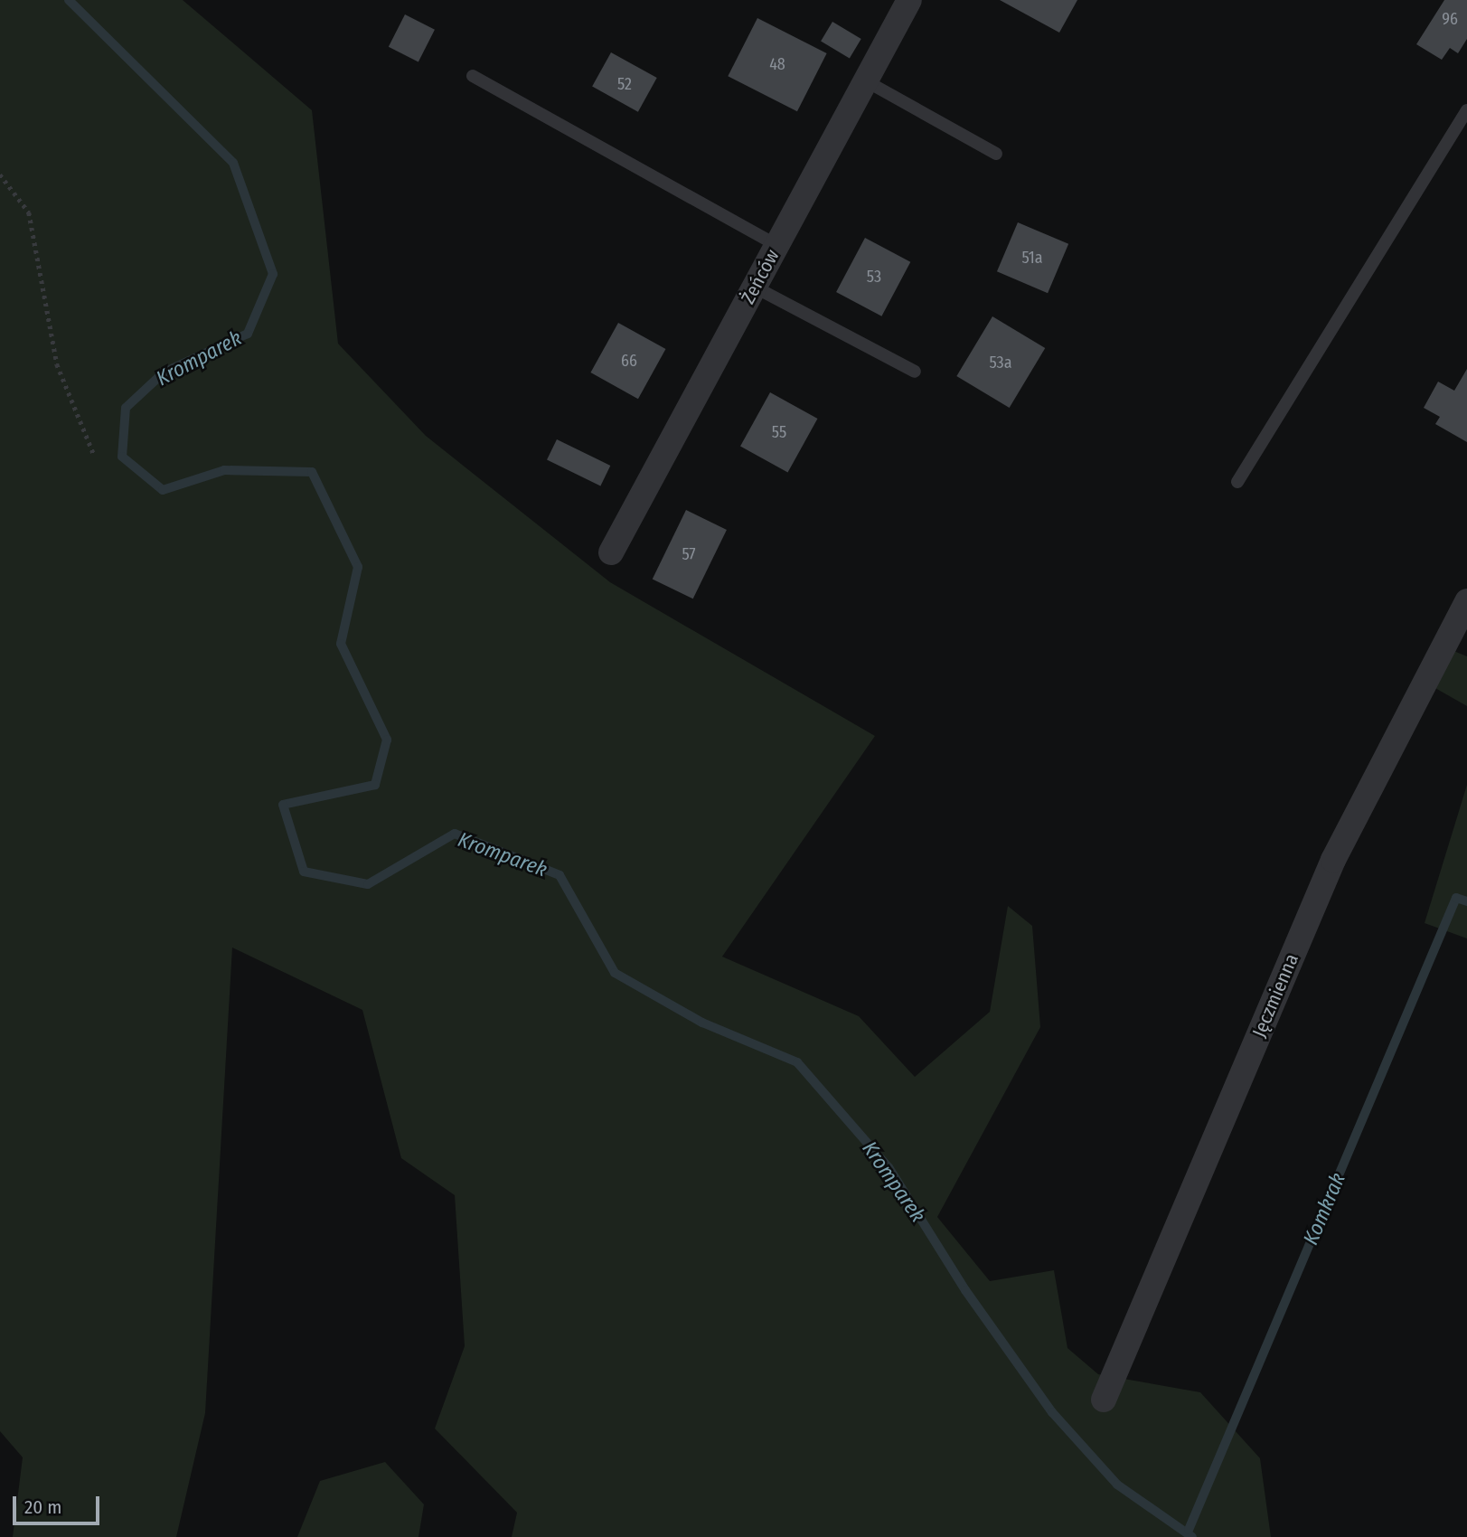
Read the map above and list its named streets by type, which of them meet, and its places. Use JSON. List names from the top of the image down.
{
  "streets": {
    "street": ["Żeńców", "Jęczmienna"]
  },
  "water": ["Kromparek", "Komkrak"],
  "house_numbers": [
    "96",
    "48",
    "52",
    "51a",
    "53",
    "66",
    "53a",
    "55",
    "57"
  ],
  "scale_bar": "20 m"
}
